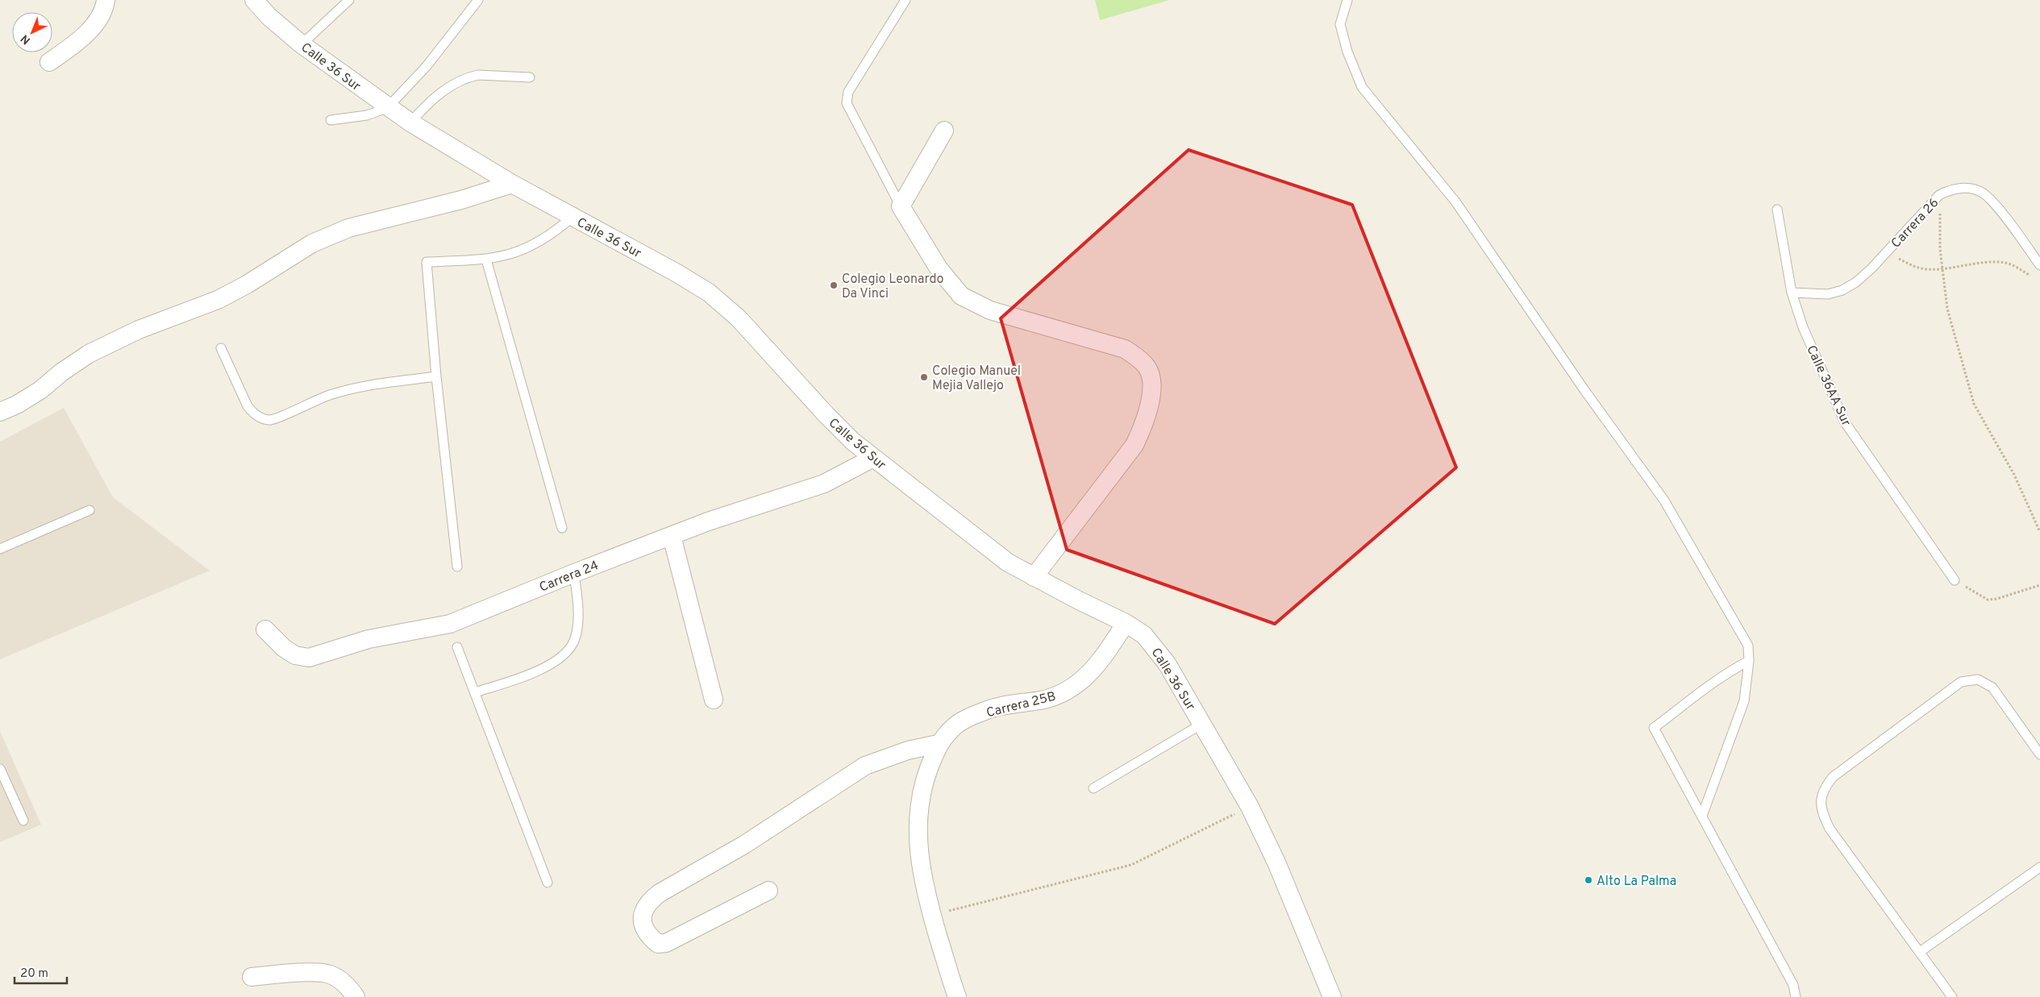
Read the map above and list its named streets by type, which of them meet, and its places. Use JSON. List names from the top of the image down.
{
  "streets": {
    "street": ["Calle 36 Sur", "Carrera 24", "Carrera 25B"],
    "lane": ["Carrera 26", "Calle 36AA Sur"]
  },
  "crossings": [
    ["Calle 36 Sur", "Carrera 24"],
    ["Calle 36 Sur", "Carrera 25B"],
    ["Carrera 26", "Calle 36AA Sur"]
  ],
  "places": ["Colegio Leonardo Da Vinci", "Colegio Manuel Mejia Vallejo", "Alto La Palma"],
  "scale_bar": "20 m",
  "north": "bottom left"
}
